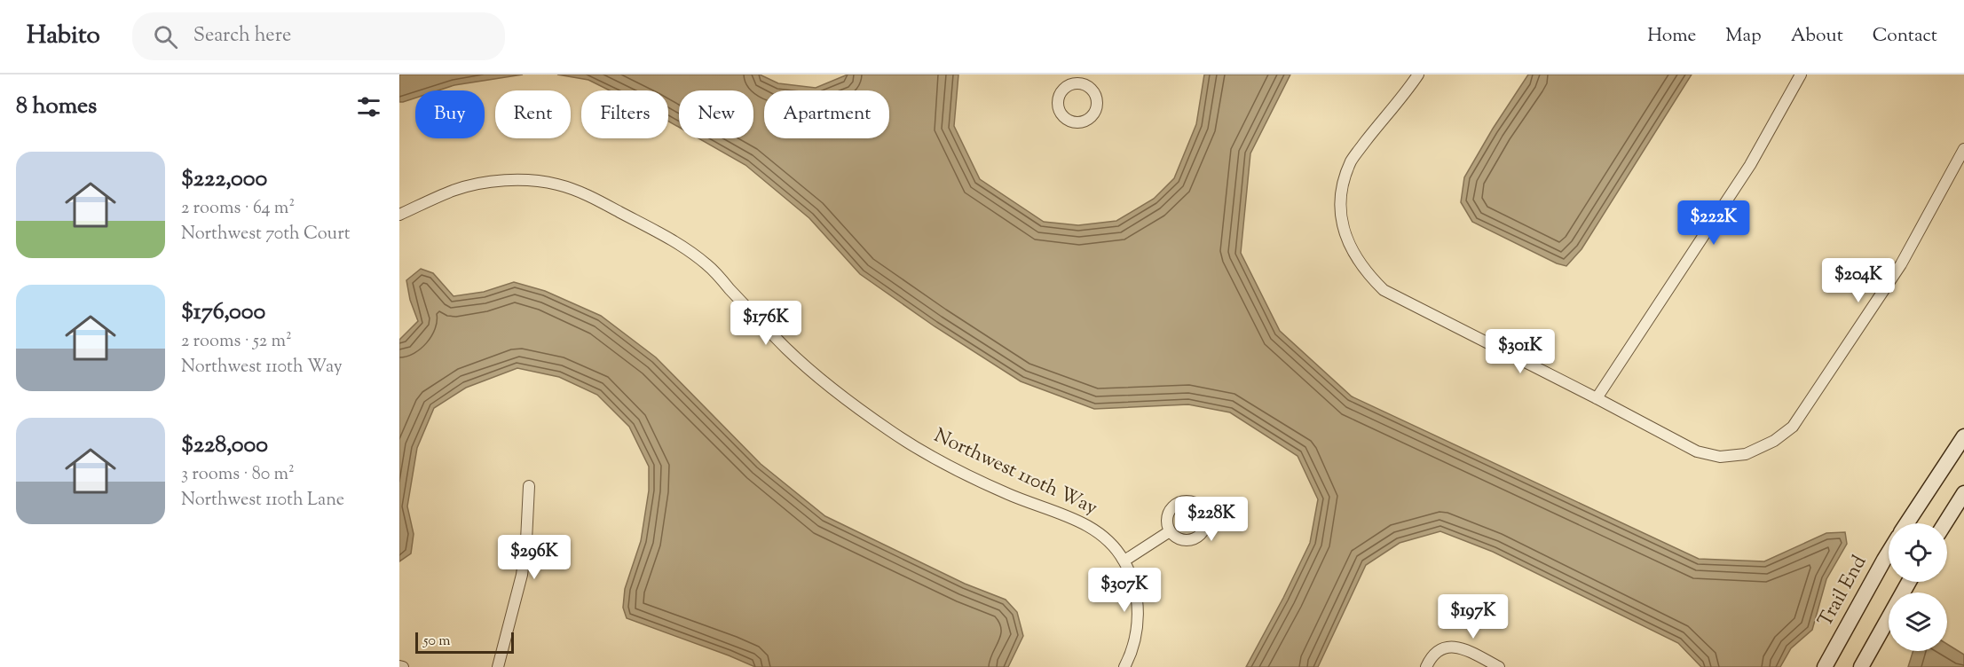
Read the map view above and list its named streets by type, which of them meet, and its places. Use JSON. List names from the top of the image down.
{
  "streets": {
    "street": ["Northwest 110th Way", "Trail End"]
  },
  "scale_bar": "50 m",
  "page": {
    "header": "Habito",
    "search": "Search here",
    "nav": [
      "Home",
      "Map",
      "About",
      "Contact"
    ],
    "heading": "8 homes",
    "chip": [
      "Buy",
      "Rent",
      "Filters",
      "New",
      "Apartment"
    ],
    "list": [
      {
        "name": "$222,000",
        "note": "2 rooms · 64 m² · Northwest 70th Court"
      },
      {
        "name": "$176,000",
        "note": "2 rooms · 52 m² · Northwest 110th Way"
      },
      {
        "name": "$228,000",
        "note": "3 rooms · 80 m² · Northwest 110th Lane"
      }
    ],
    "price": [
      "$222K",
      "$204K",
      "$176K",
      "$301K",
      "$228K",
      "$296K",
      "$307K",
      "$197K"
    ],
    "scale": "50 m"
  }
}
